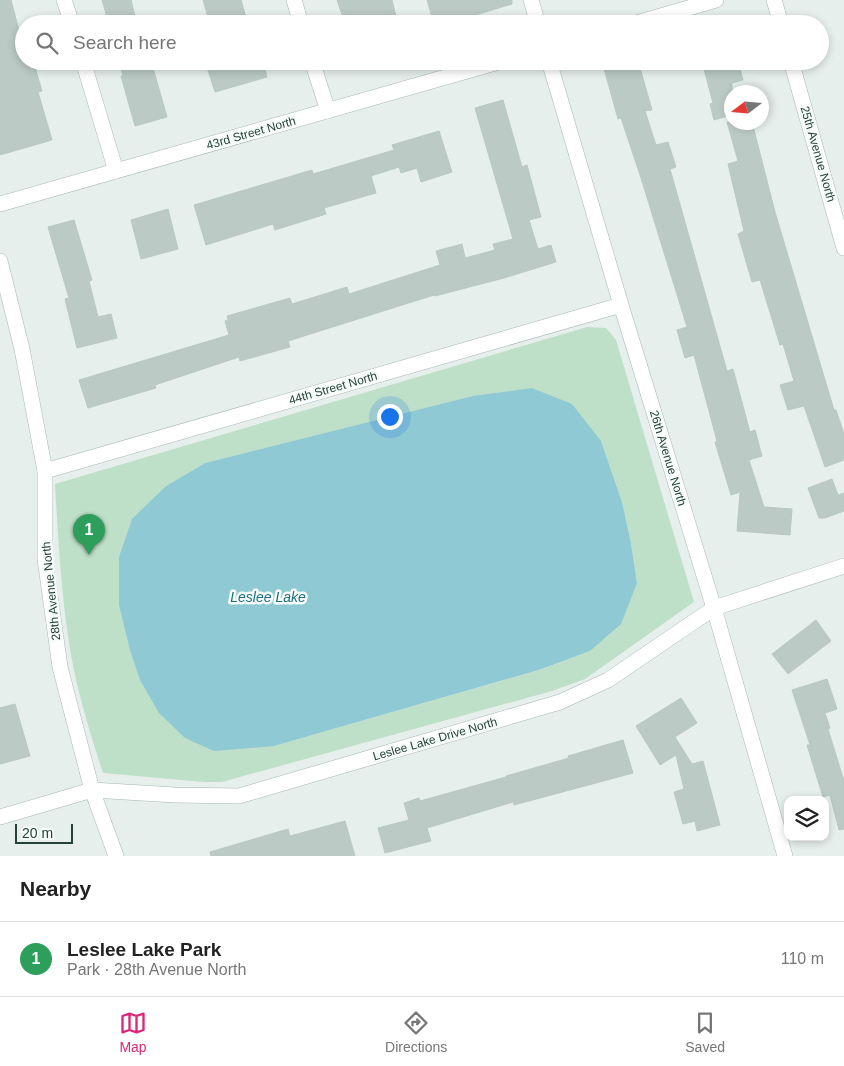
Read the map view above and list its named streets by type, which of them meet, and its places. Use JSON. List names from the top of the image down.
{
  "streets": {
    "street": [
      "43rd Street North",
      "25th Avenue North",
      "44th Street North",
      "26th Avenue North",
      "28th Avenue North",
      "Leslee Lake Drive North"
    ]
  },
  "crossings": [
    ["44th Street North", "26th Avenue North"],
    ["44th Street North", "28th Avenue North"],
    ["26th Avenue North", "Leslee Lake Drive North"],
    ["28th Avenue North", "Leslee Lake Drive North"]
  ],
  "water": ["Leslee Lake"],
  "scale_bar": "20 m",
  "north": "left",
  "page": {
    "search": "Search here",
    "pins": "1",
    "scale": "20 m",
    "heading": "Nearby",
    "list": [
      {
        "mark": "1",
        "name": "Leslee Lake Park",
        "note": "Park · 28th Avenue North",
        "value": "110 m"
      }
    ],
    "nav": ["Map", "Directions", "Saved"]
  }
}
